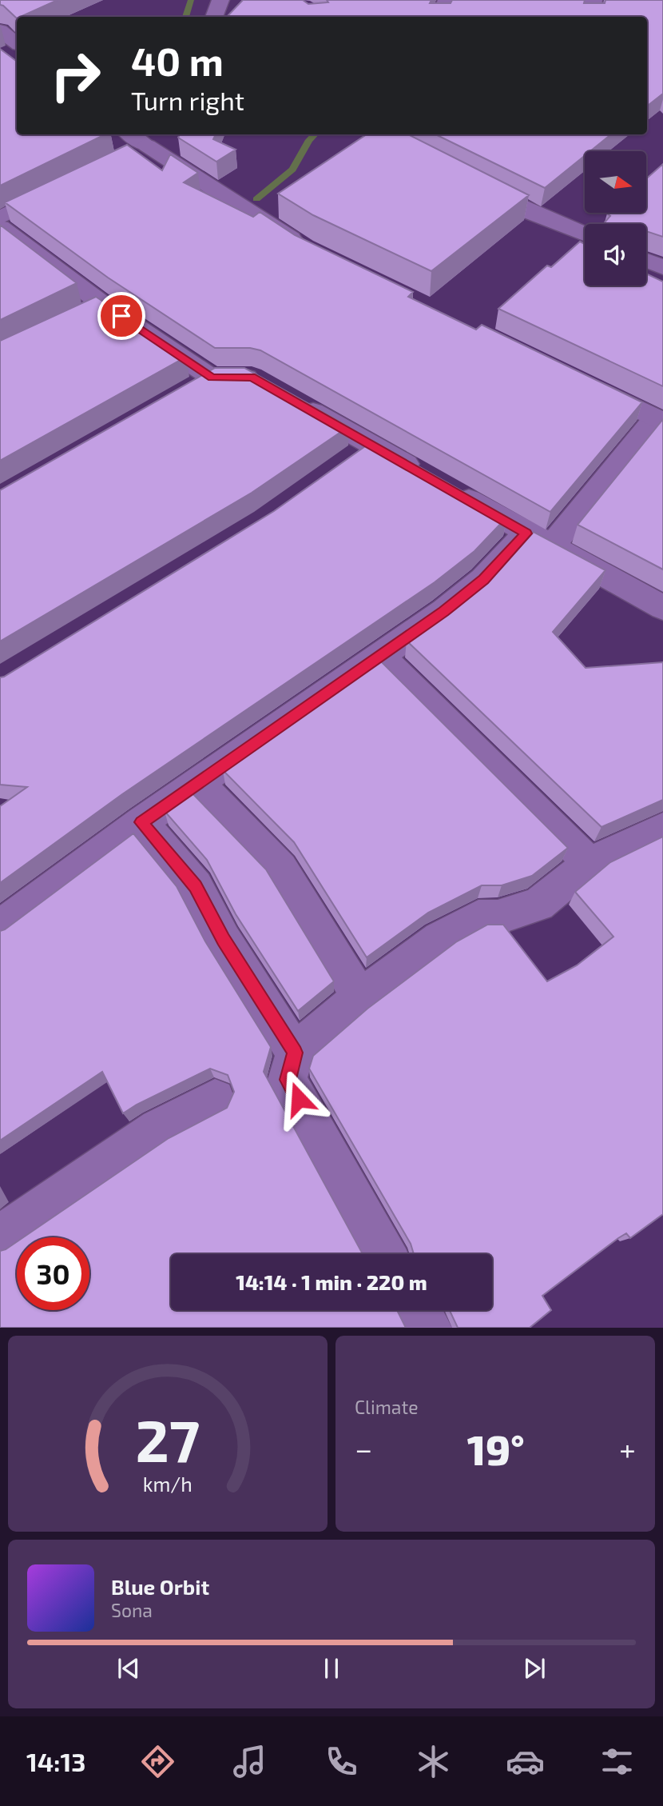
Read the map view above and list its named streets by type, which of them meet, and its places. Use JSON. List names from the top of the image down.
{
  "north": "right",
  "page": {
    "turn": ["40 m", "Turn right"],
    "limit": "30",
    "trip": "14:14 · 1 min · 220 m",
    "tile": "Climate",
    "heat": ["−", "19°", "+"],
    "song": ["Blue Orbit", "Sona"],
    "tabs": "14:13",
    "gauge": ["27", "km/h"]
  }
}
